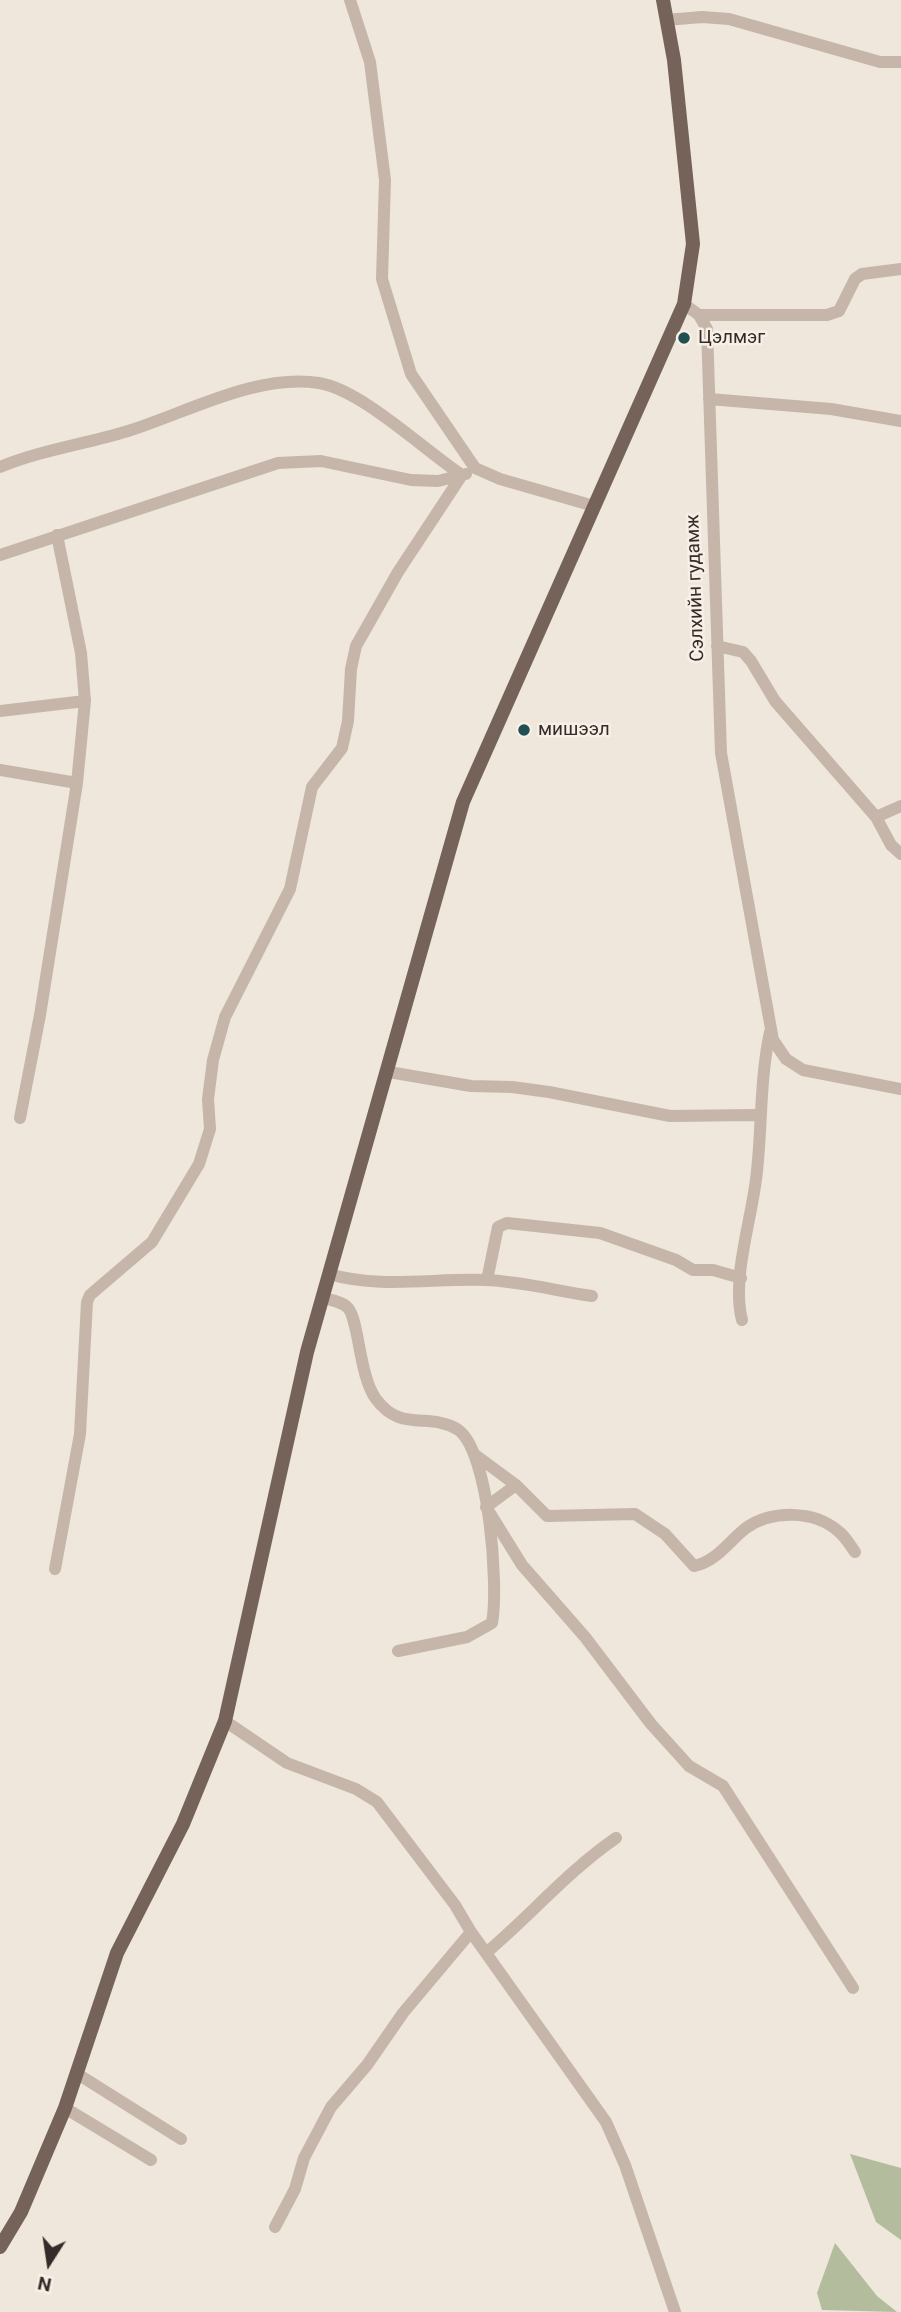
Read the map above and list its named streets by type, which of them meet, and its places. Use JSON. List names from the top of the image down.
{
  "streets": {
    "street": ["Сэлхийн гудамж"]
  },
  "places": ["Цэлмэг", "мишээл"],
  "north": "bottom"
}
